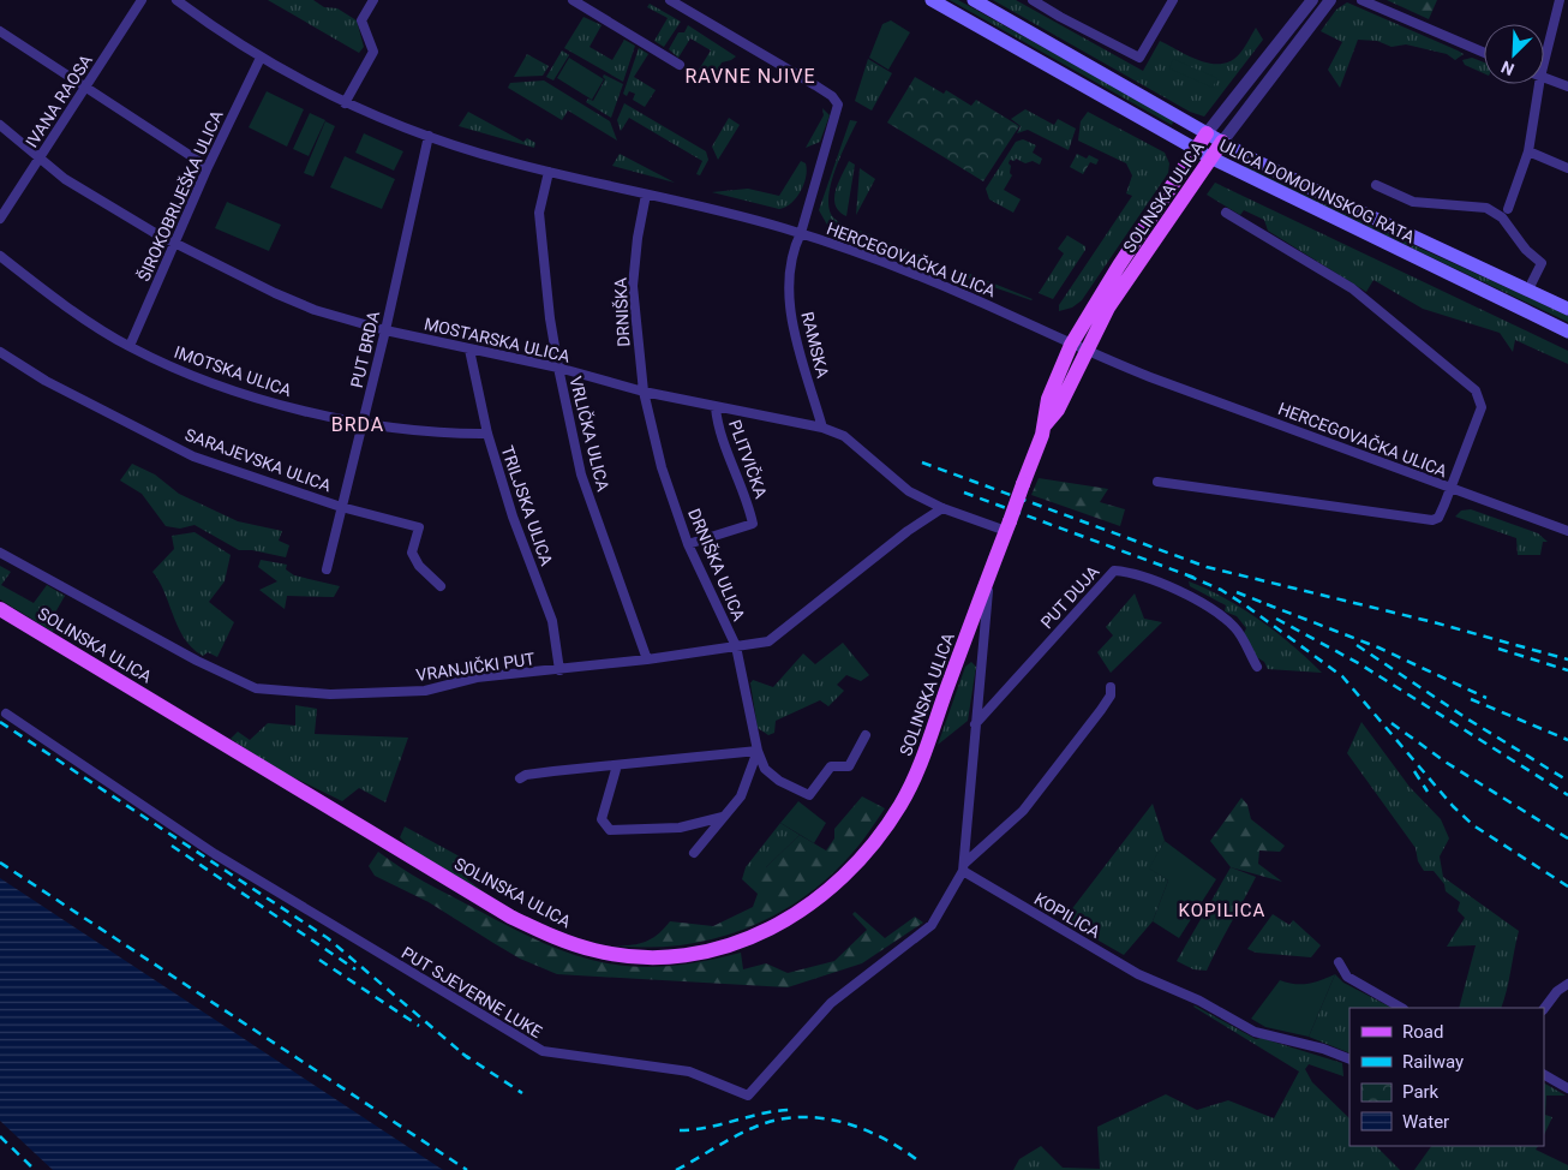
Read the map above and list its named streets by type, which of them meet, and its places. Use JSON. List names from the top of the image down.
{
  "streets": {
    "main road": ["ULICA DOMOVINSKOG RATA", "SOLINSKA ULICA"],
    "street": [
      "IVANA RAOSA",
      "ŠIROKOBRIJEŠKA ULICA",
      "HERCEGOVAČKA ULICA",
      "DRNIŠKA",
      "MOSTARSKA ULICA",
      "RAMSKA",
      "PUT BRDA",
      "IMOTSKA ULICA",
      "VRLIČKA ULICA",
      "PLITVIČKA",
      "SARAJEVSKA ULICA",
      "TRILJSKA ULICA",
      "DRNIŠKA ULICA",
      "PUT DUJA",
      "VRANJIČKI PUT",
      "KOPILICA",
      "PUT SJEVERNE LUKE"
    ]
  },
  "crossings": [
    ["IVANA RAOSA", "MOSTARSKA ULICA"],
    ["ULICA DOMOVINSKOG RATA", "SOLINSKA ULICA"],
    ["ŠIROKOBRIJEŠKA ULICA", "HERCEGOVAČKA ULICA"],
    ["ŠIROKOBRIJEŠKA ULICA", "MOSTARSKA ULICA"],
    ["ŠIROKOBRIJEŠKA ULICA", "IMOTSKA ULICA"],
    ["SOLINSKA ULICA", "HERCEGOVAČKA ULICA"],
    ["SOLINSKA ULICA", "MOSTARSKA ULICA"],
    ["HERCEGOVAČKA ULICA", "DRNIŠKA"],
    ["HERCEGOVAČKA ULICA", "RAMSKA"],
    ["HERCEGOVAČKA ULICA", "PUT BRDA"],
    ["HERCEGOVAČKA ULICA", "VRLIČKA ULICA"],
    ["DRNIŠKA", "MOSTARSKA ULICA"],
    ["DRNIŠKA", "DRNIŠKA ULICA"],
    ["MOSTARSKA ULICA", "RAMSKA"],
    ["MOSTARSKA ULICA", "PUT BRDA"],
    ["MOSTARSKA ULICA", "VRLIČKA ULICA"],
    ["MOSTARSKA ULICA", "PLITVIČKA"],
    ["MOSTARSKA ULICA", "TRILJSKA ULICA"],
    ["MOSTARSKA ULICA", "DRNIŠKA ULICA"],
    ["MOSTARSKA ULICA", "VRANJIČKI PUT"],
    ["PUT BRDA", "IMOTSKA ULICA"],
    ["PUT BRDA", "SARAJEVSKA ULICA"],
    ["IMOTSKA ULICA", "TRILJSKA ULICA"],
    ["VRLIČKA ULICA", "VRANJIČKI PUT"],
    ["PLITVIČKA", "DRNIŠKA ULICA"],
    ["TRILJSKA ULICA", "VRANJIČKI PUT"],
    ["DRNIŠKA ULICA", "VRANJIČKI PUT"],
    ["KOPILICA", "PUT SJEVERNE LUKE"]
  ],
  "districts": ["RAVNE NJIVE", "BRDA", "KOPILICA"],
  "legend": [
    "Road",
    "Railway",
    "Park",
    "Water"
  ],
  "north": "bottom left"
}
